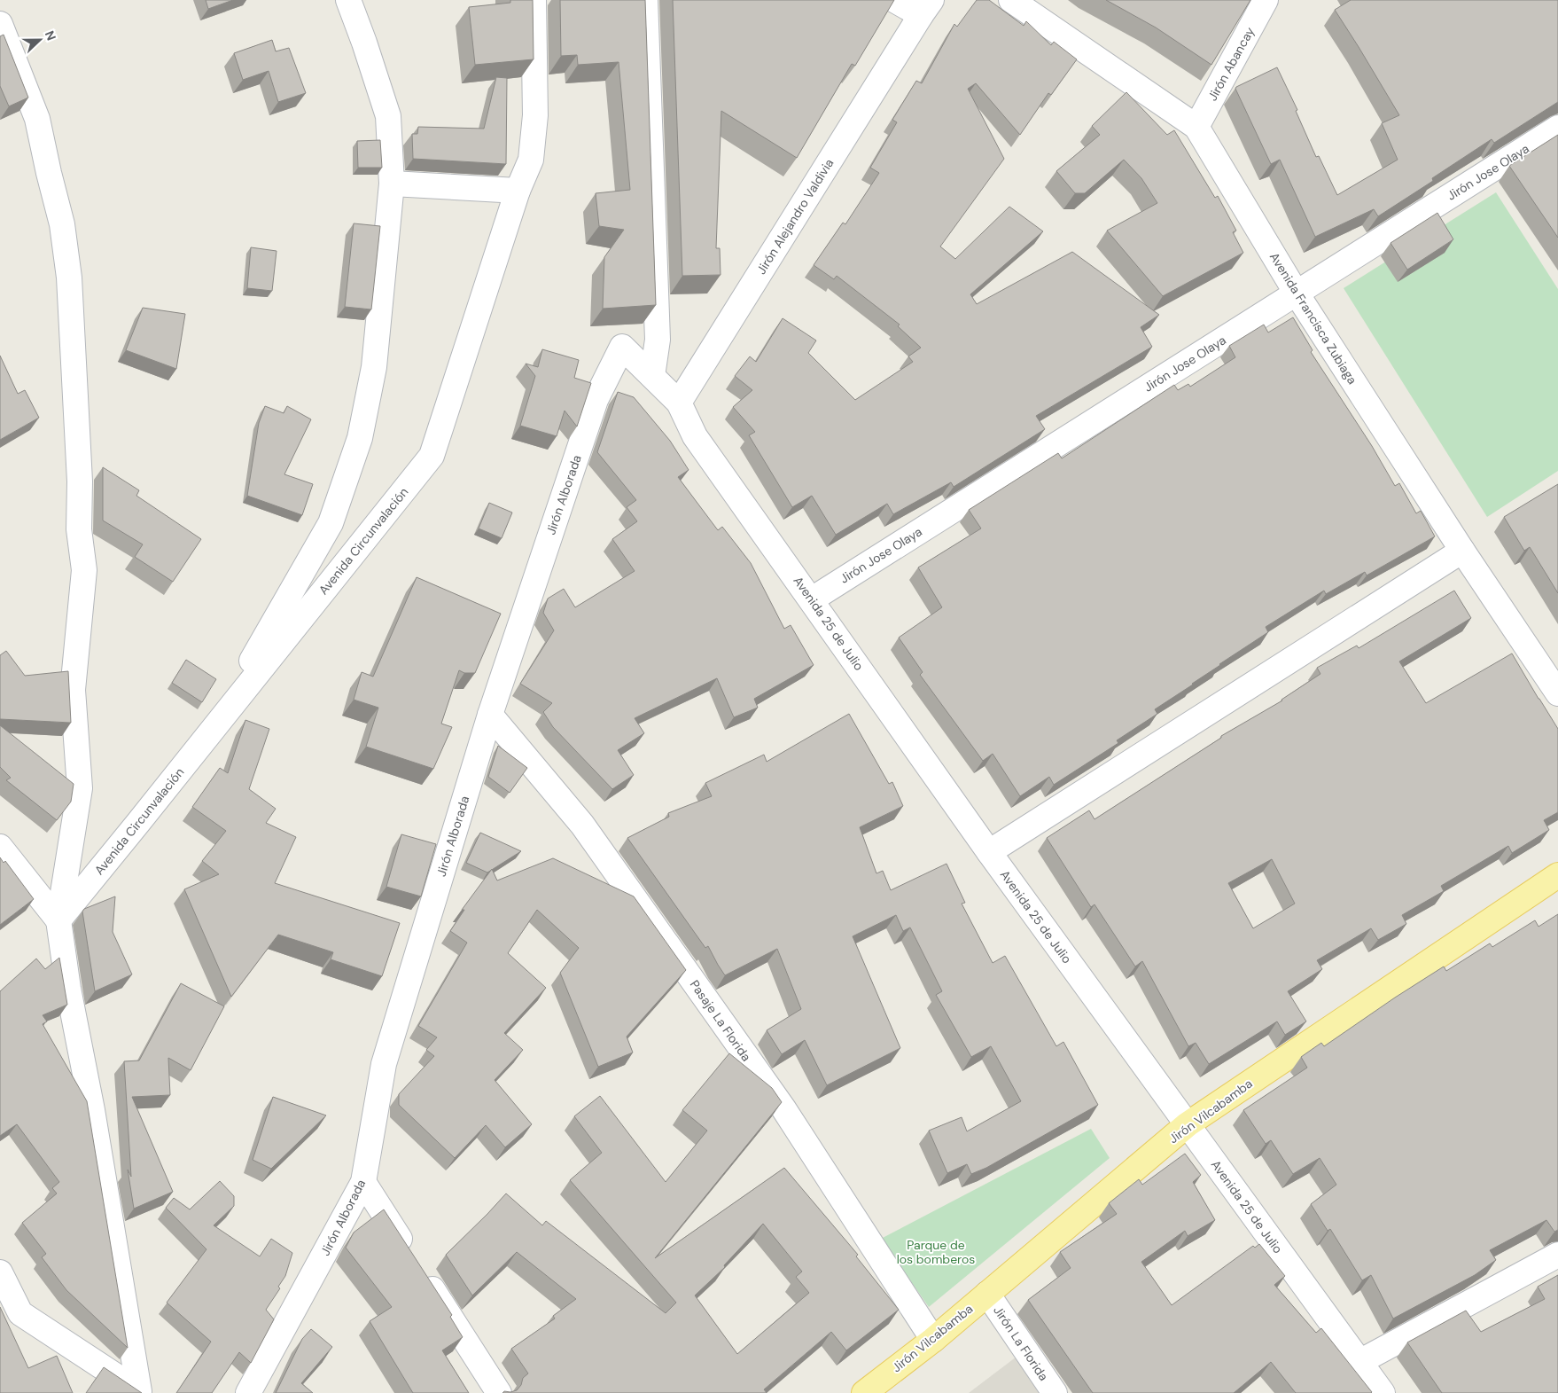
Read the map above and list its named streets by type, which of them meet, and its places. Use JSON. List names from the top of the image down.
{
  "streets": {
    "main road": ["Jirón Vilcabamba"],
    "street": [
      "Jirón Abancay",
      "Jirón Jose Olaya",
      "Jirón Alejandro Valdivia",
      "Avenida Francisca Zubiaga",
      "Jirón Alborada",
      "Avenida Circunvalación",
      "Avenida 25 de Julio",
      "Pasaje La Florida",
      "Jirón La Florida"
    ]
  },
  "crossings": [
    ["Jirón Abancay", "Avenida Francisca Zubiaga"],
    ["Jirón Jose Olaya", "Avenida Francisca Zubiaga"],
    ["Jirón Jose Olaya", "Avenida 25 de Julio"],
    ["Jirón Alejandro Valdivia", "Jirón Alborada"],
    ["Jirón Alejandro Valdivia", "Avenida 25 de Julio"],
    ["Jirón Alborada", "Avenida 25 de Julio"],
    ["Jirón Alborada", "Pasaje La Florida"],
    ["Avenida 25 de Julio", "Jirón Vilcabamba"],
    ["Pasaje La Florida", "Jirón Vilcabamba"],
    ["Jirón Vilcabamba", "Jirón La Florida"]
  ],
  "parks": ["Parque de los bomberos"],
  "north": "right"
}
